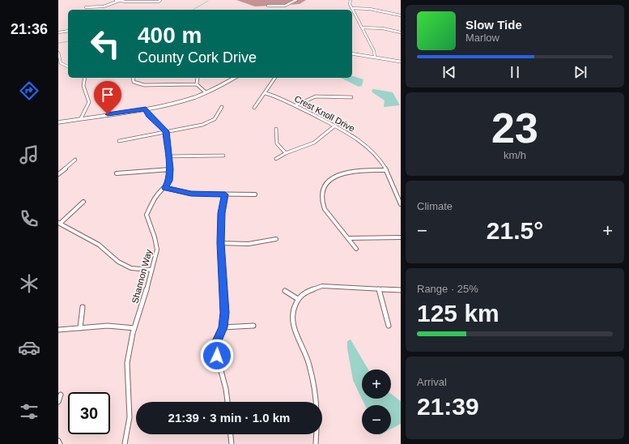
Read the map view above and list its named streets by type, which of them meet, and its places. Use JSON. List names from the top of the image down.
{
  "streets": {
    "street": ["Crest Knoll Drive", "Shannon Way"]
  },
  "page": {
    "tabs": "21:36",
    "turn": ["400 m", "County Cork Drive"],
    "song": ["Slow Tide", "Marlow"],
    "tile": [
      ["23", "km/h"],
      "Climate",
      ["Range · 25%", "125 km"],
      ["Arrival", "21:39"]
    ],
    "heat": ["−", "21.5°", "+"],
    "map_buttons": ["+", "−"],
    "limit": "30",
    "trip": "21:39 · 3 min · 1.0 km"
  }
}
